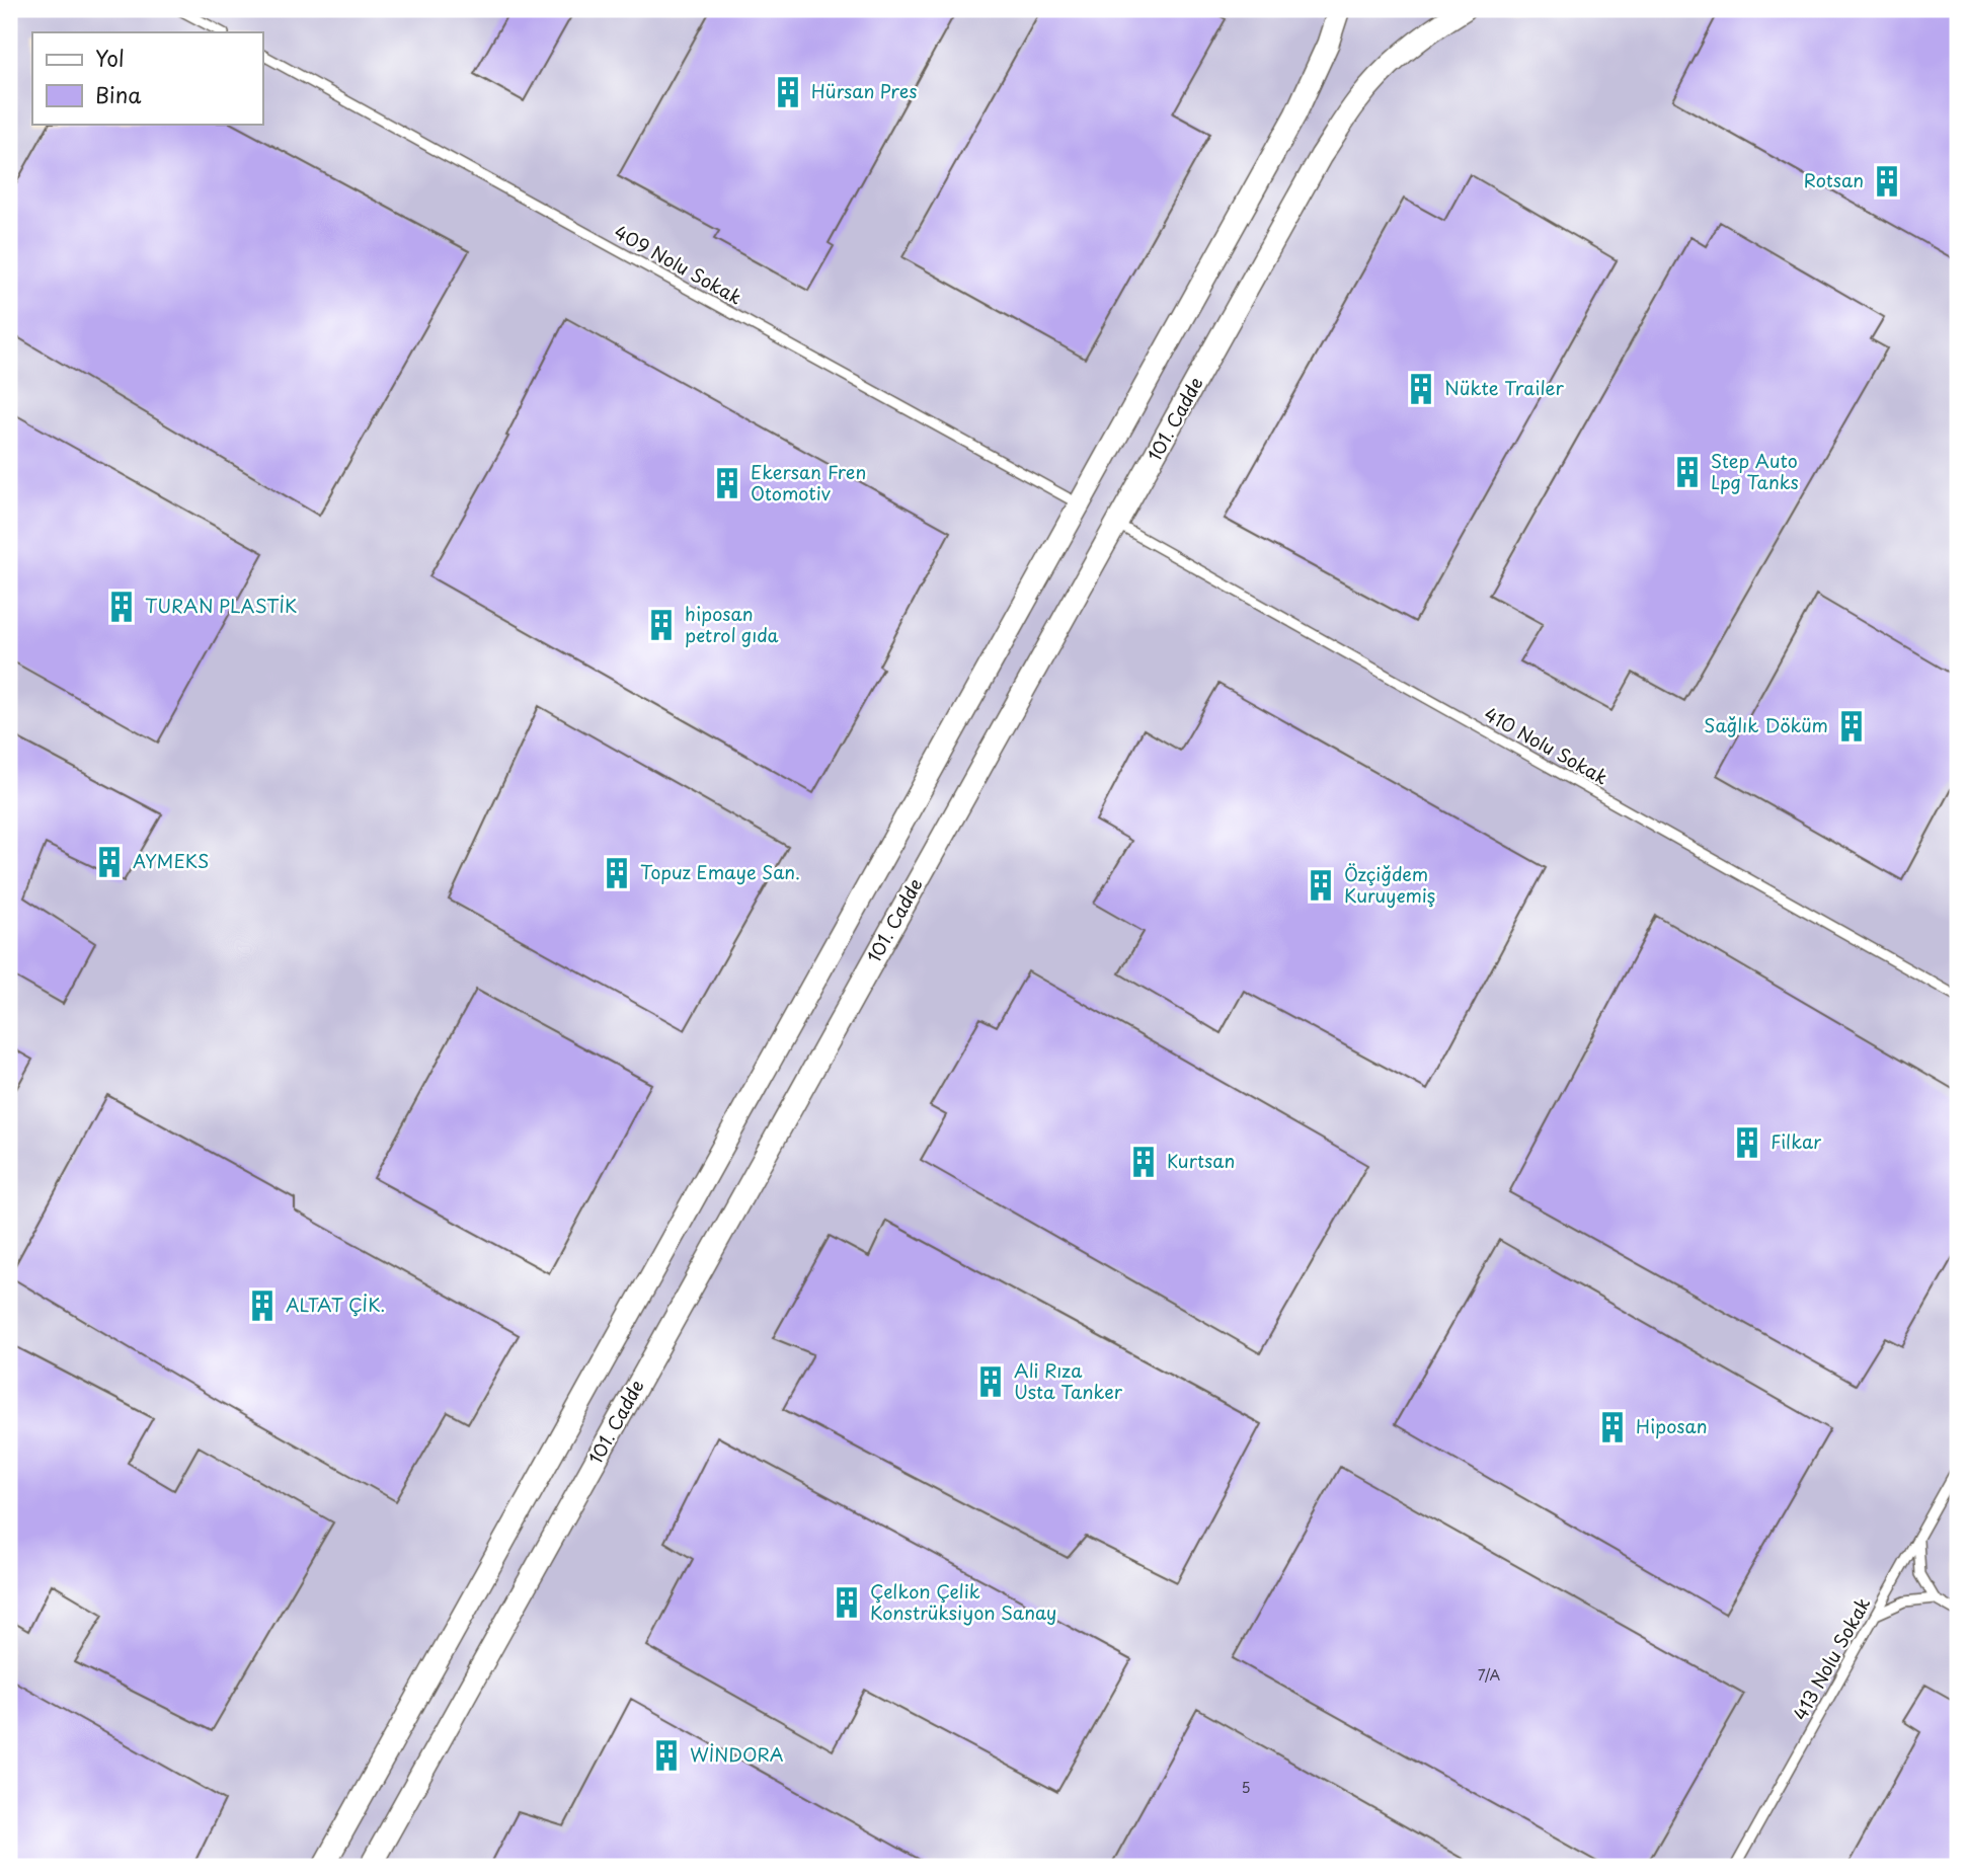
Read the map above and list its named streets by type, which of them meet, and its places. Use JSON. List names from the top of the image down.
{
  "streets": {
    "street": ["101. Cadde"],
    "lane": ["409 Nolu Sokak", "410 Nolu Sokak", "413 Nolu Sokak"]
  },
  "crossings": [
    ["101. Cadde", "410 Nolu Sokak"]
  ],
  "places": {
    "building": [
      "Hürsan Pres",
      "Rotsan",
      "Nükte Trailer",
      "Step Auto Lpg Tanks",
      "Ekersan Fren Otomotiv",
      "TURAN PLASTİK",
      "hiposan petrol gıda",
      "Sağlık Döküm",
      "AYMEKS",
      "Topuz Emaye San.",
      "Özçiğdem Kuruyemiş",
      "Filkar",
      "Kurtsan",
      "ALTAT ÇİK.",
      "Ali Rıza Usta Tanker",
      "Hiposan",
      "Çelkon Çelik Konstrüksiyon Sanay",
      "WİNDORA"
    ]
  },
  "house_numbers": ["7/A", "5"],
  "legend": ["Yol", "Bina"]
}
